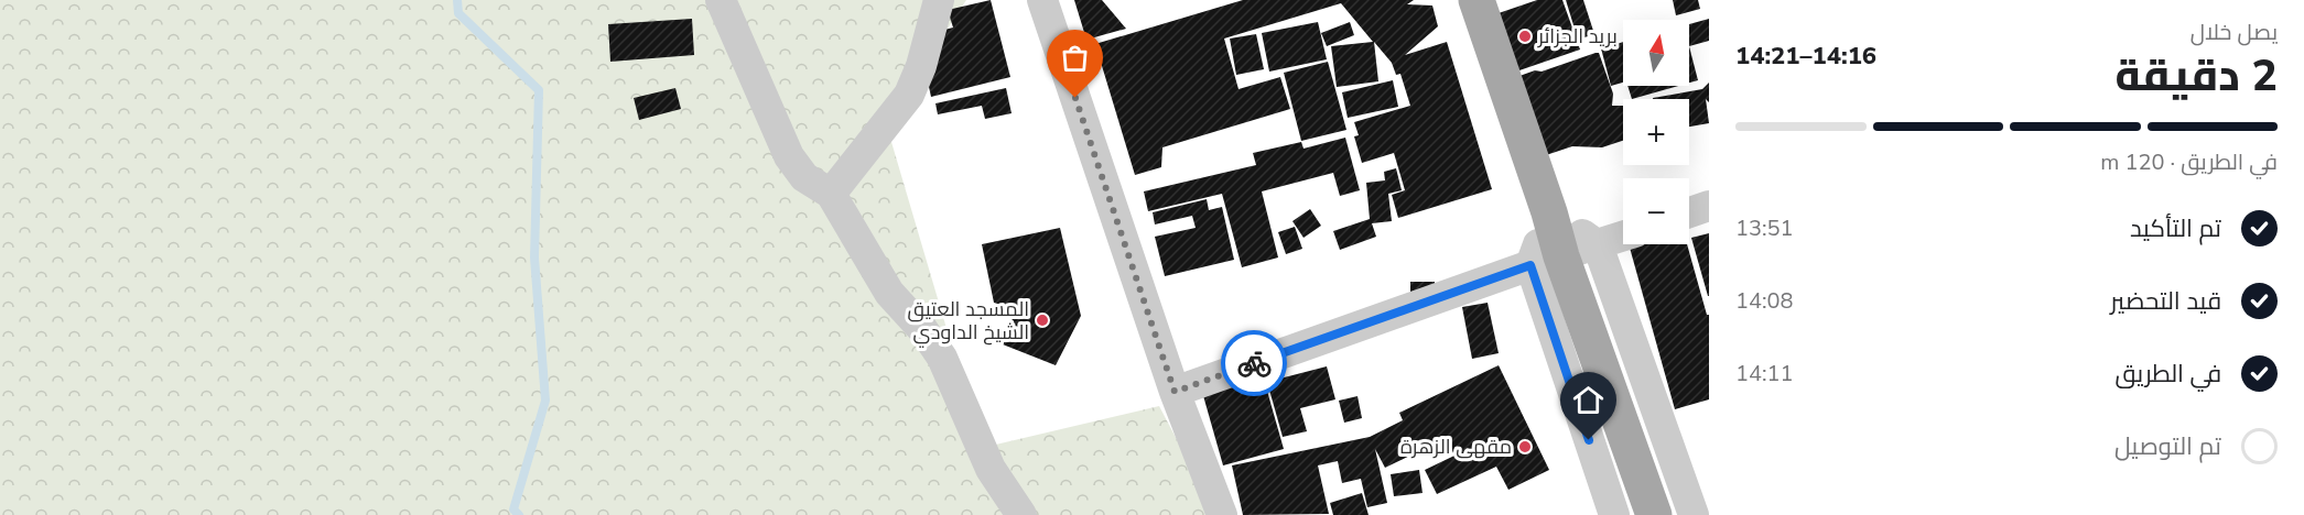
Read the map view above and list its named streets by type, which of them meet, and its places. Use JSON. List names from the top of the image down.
{
  "places": ["بريد الجزائر", "المسجد العتيق الشيخ الداودي", "مقهى الزهرة"],
  "north": "top",
  "page": {
    "heading": ["2 دقيقة", "يصل خلال", "14:16–14:21"],
    "map_buttons": ["+", "−"],
    "bar": "في الطريق · 120 m",
    "list": [
      ["تم التأكيد", "13:51"],
      ["قيد التحضير", "14:08"],
      ["في الطريق", "14:11"],
      "تم التوصيل"
    ]
  }
}
